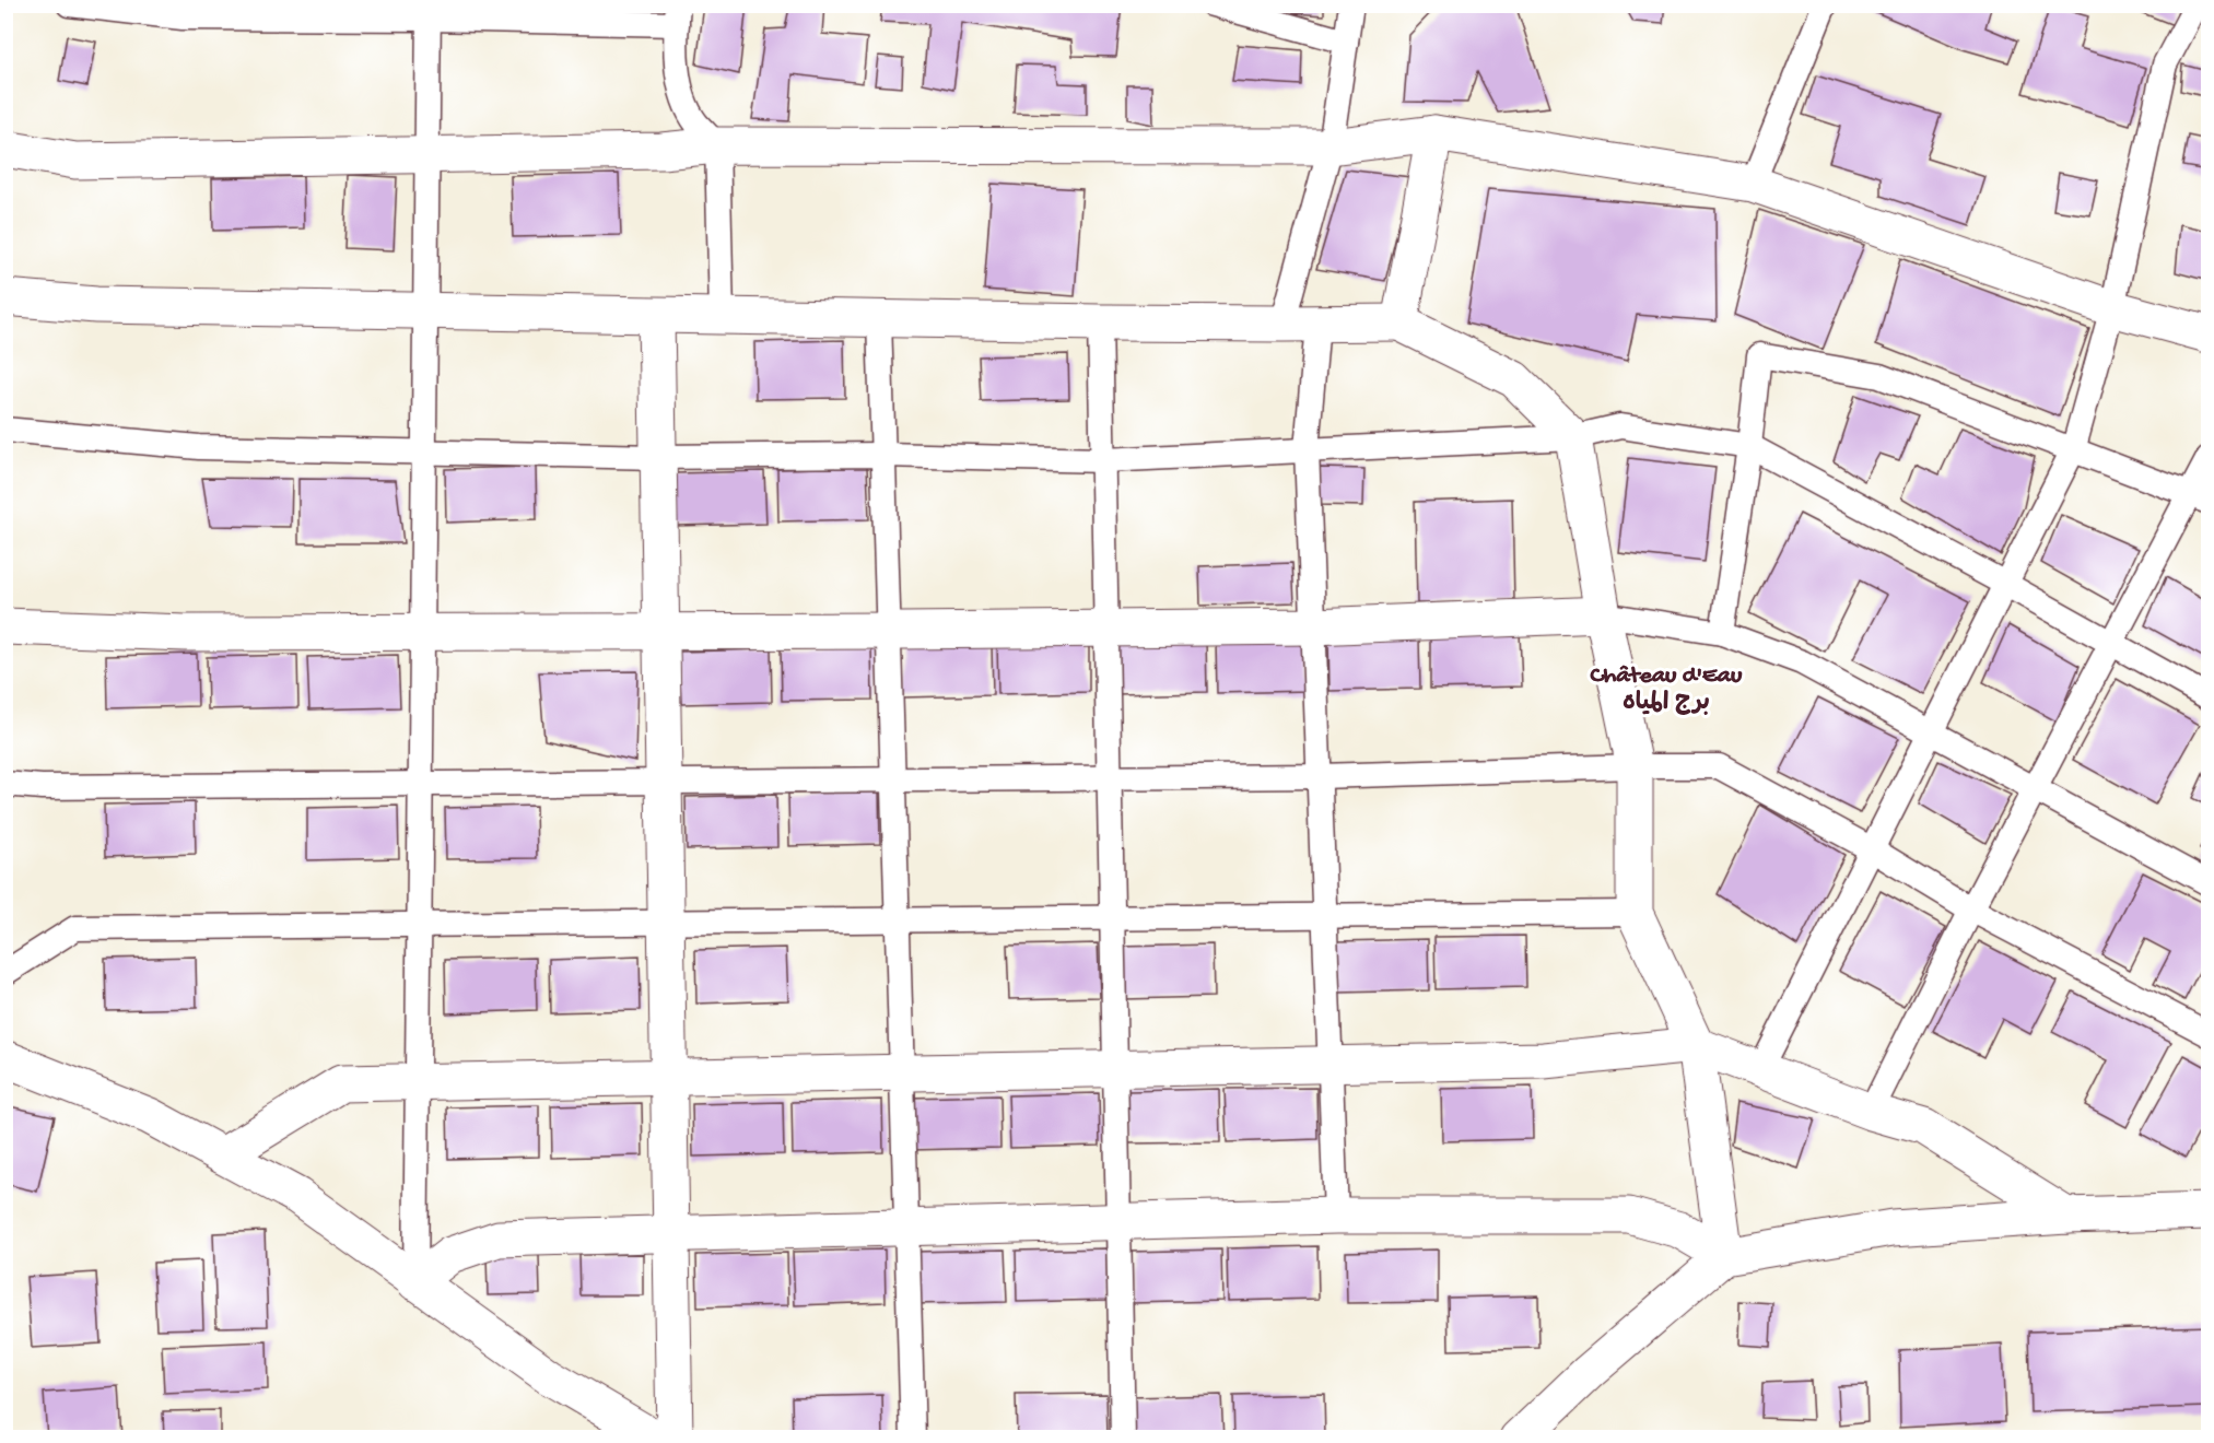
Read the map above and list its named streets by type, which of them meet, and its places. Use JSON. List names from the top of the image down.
{
  "districts": ["Château d'Eau برج المياه"]
}
